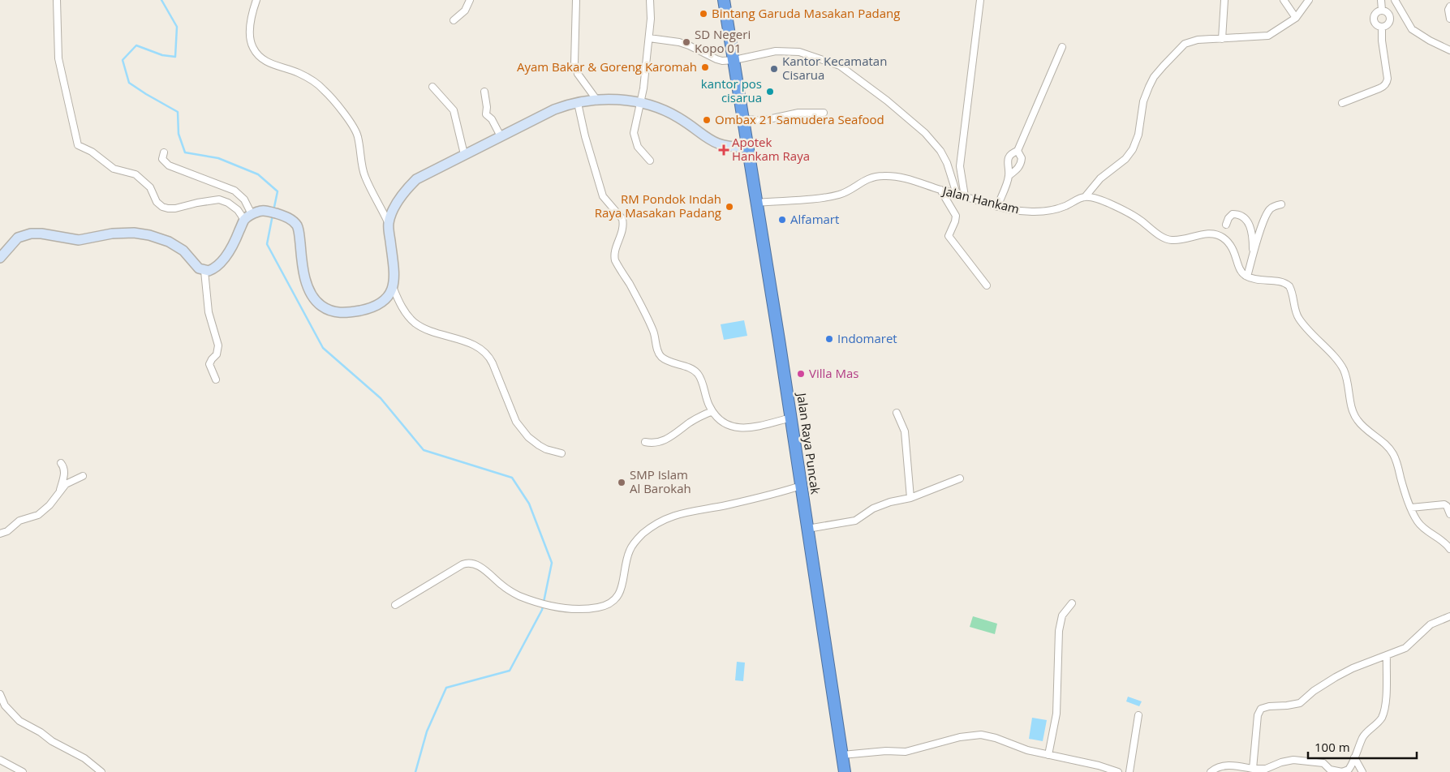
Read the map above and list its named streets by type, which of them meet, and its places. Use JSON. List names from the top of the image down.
{
  "streets": {
    "highway": ["Jalan Raya Puncak"],
    "street": ["Jalan Hankam"]
  },
  "crossings": [
    ["Jalan Hankam", "Jalan Raya Puncak"]
  ],
  "places": {
    "other": [
      "Bintang Garuda Masakan Padang",
      "SD Negeri Kopo 01",
      "Ayam Bakar & Goreng Karomah",
      "Kantor Kecamatan Cisarua",
      "kantor pos cisarua",
      "Ombax 21 Samudera Seafood",
      "RM Pondok Indah Raya Masakan Padang",
      "Alfamart",
      "Indomaret",
      "Villa Mas",
      "SMP Islam Al Barokah"
    ],
    "health": ["Apotek Hankam Raya"]
  },
  "scale_bar": "100 m"
}
